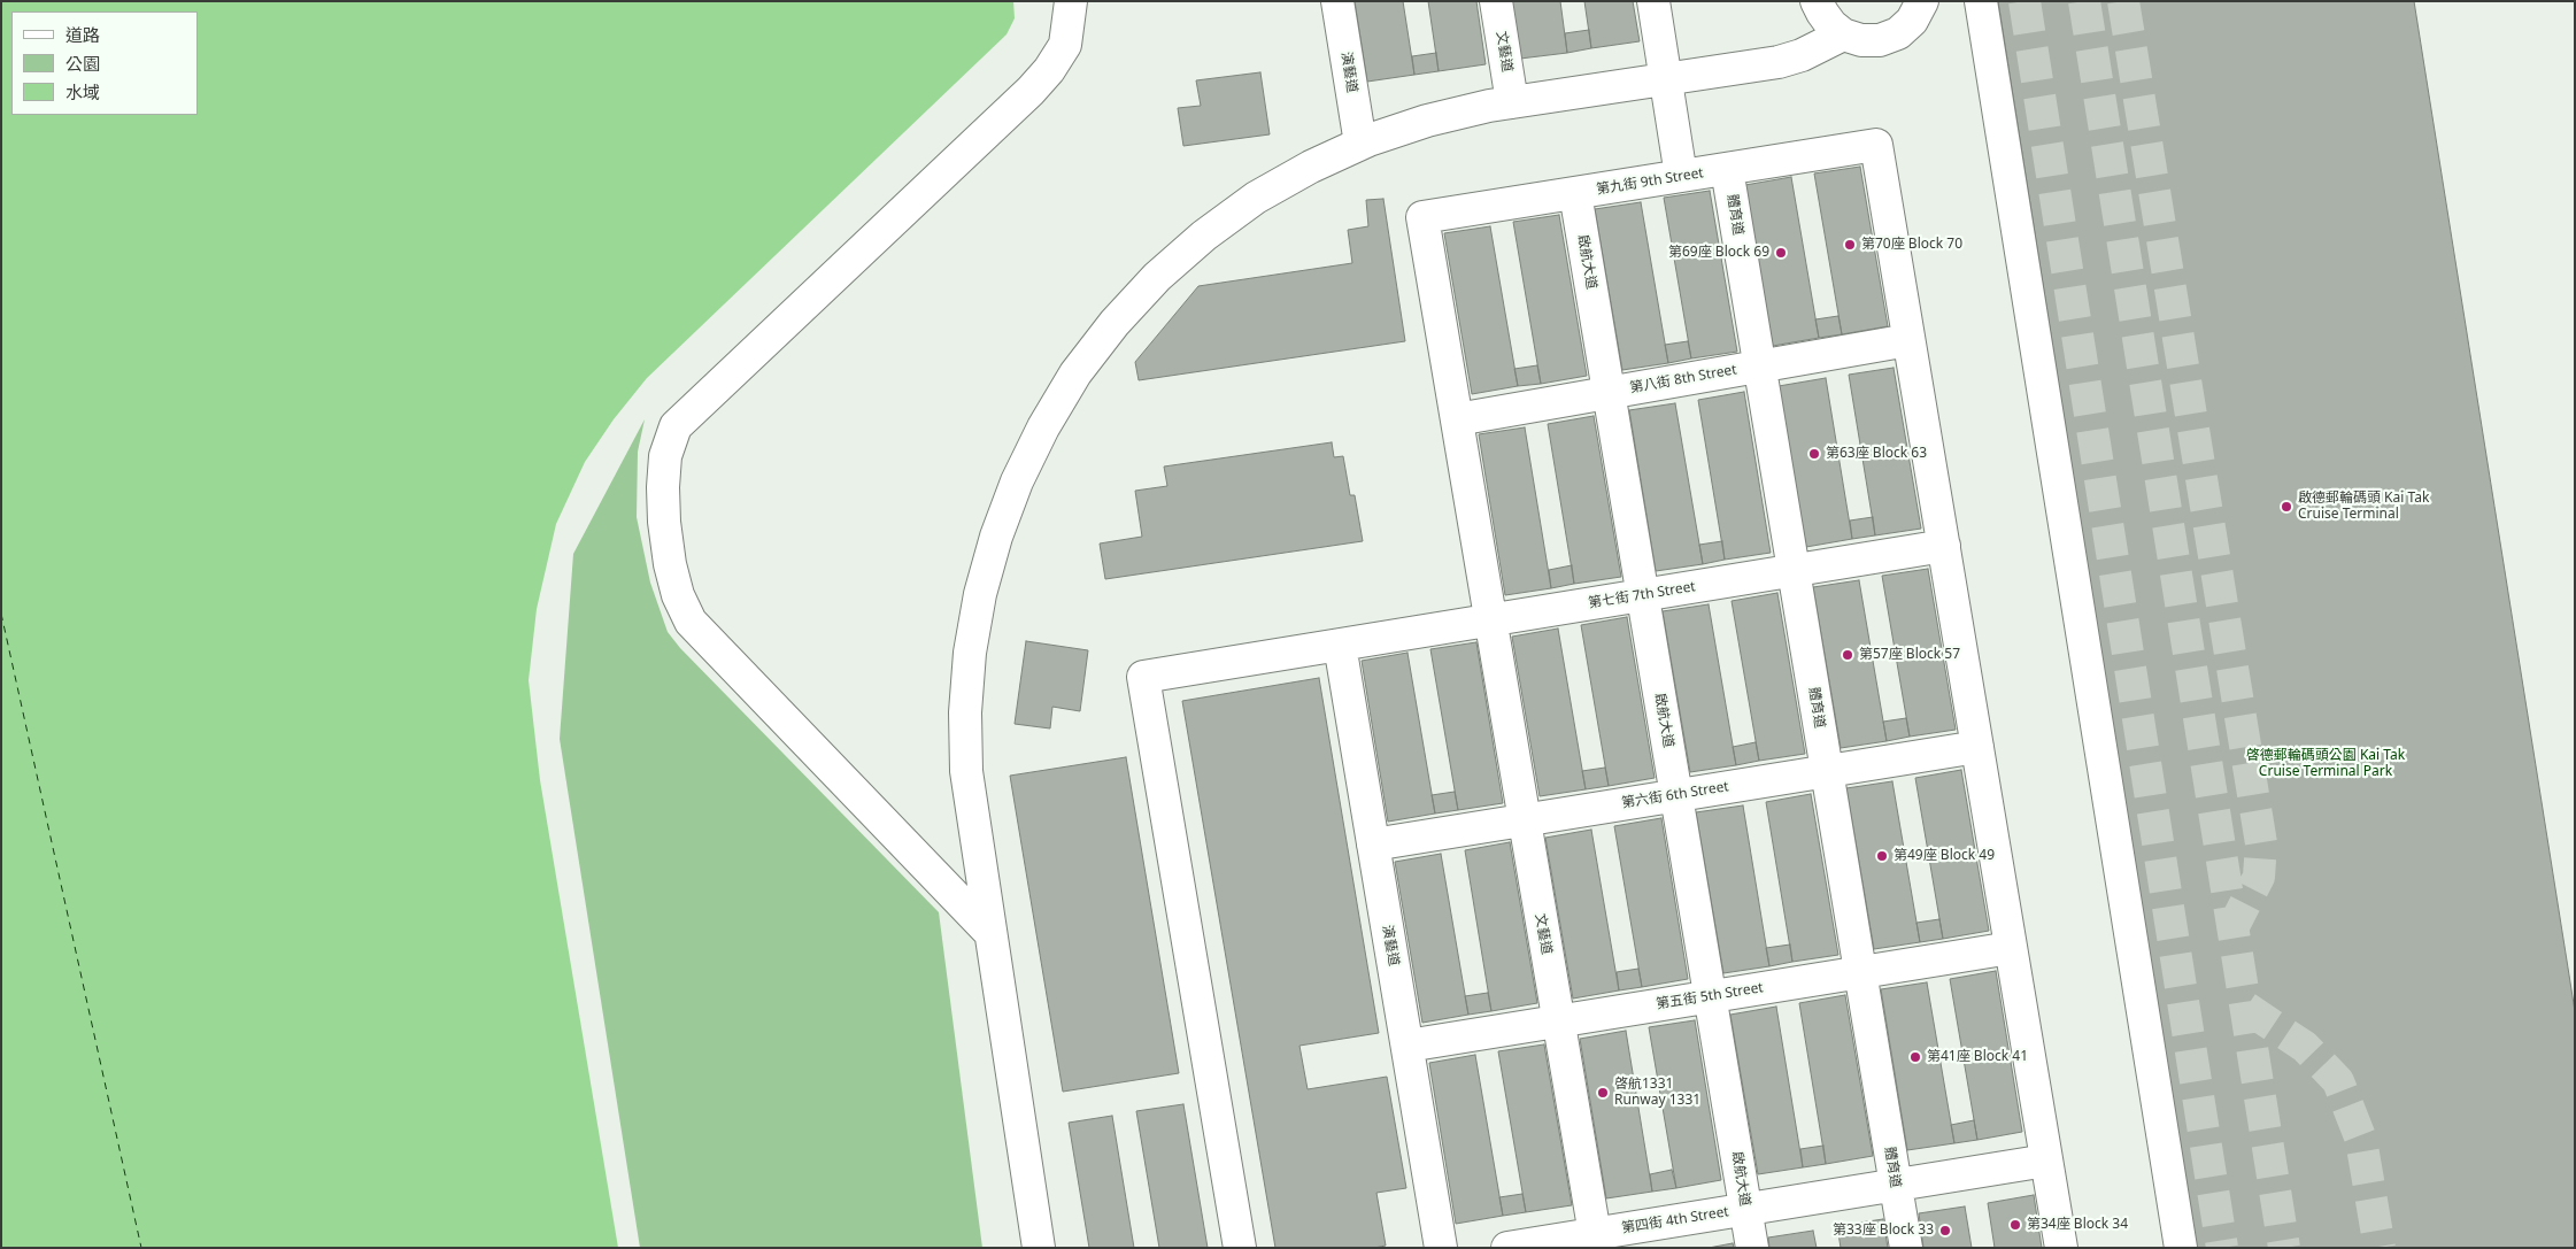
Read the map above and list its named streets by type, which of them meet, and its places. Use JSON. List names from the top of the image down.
{
  "streets": {
    "street": [
      "文藝道",
      "演藝道",
      "第九街 9th Street",
      "體育道",
      "啟航大道",
      "第八街 8th Street",
      "第七街 7th Street",
      "第六街 6th Street",
      "第五街 5th Street",
      "第四街 4th Street"
    ]
  },
  "crossings": [
    ["文藝道", "第九街 9th Street"],
    ["文藝道", "第八街 8th Street"],
    ["文藝道", "第七街 7th Street"],
    ["文藝道", "第六街 6th Street"],
    ["文藝道", "第五街 5th Street"],
    ["文藝道", "第四街 4th Street"],
    ["演藝道", "第七街 7th Street"],
    ["演藝道", "第六街 6th Street"],
    ["演藝道", "第五街 5th Street"],
    ["第九街 9th Street", "體育道"],
    ["第九街 9th Street", "啟航大道"],
    ["第九街 9th Street", "第八街 8th Street"],
    ["體育道", "第八街 8th Street"],
    ["體育道", "第七街 7th Street"],
    ["體育道", "第六街 6th Street"],
    ["體育道", "第五街 5th Street"],
    ["體育道", "第四街 4th Street"],
    ["啟航大道", "第八街 8th Street"],
    ["啟航大道", "第七街 7th Street"],
    ["啟航大道", "第六街 6th Street"],
    ["啟航大道", "第五街 5th Street"],
    ["啟航大道", "第四街 4th Street"]
  ],
  "parks": ["啓德郵輪碼頭公園 Kai Tak Cruise Terminal Park"],
  "places": [
    "第70座 Block 70",
    "第69座 Block 69",
    "第63座 Block 63",
    "啟德郵輪碼頭 Kai Tak Cruise Terminal",
    "第57座 Block 57",
    "第49座 Block 49",
    "第41座 Block 41",
    "啓航1331 Runway 1331",
    "第34座 Block 34",
    "第33座 Block 33"
  ],
  "legend": ["道路", "公園", "水域"]
}
